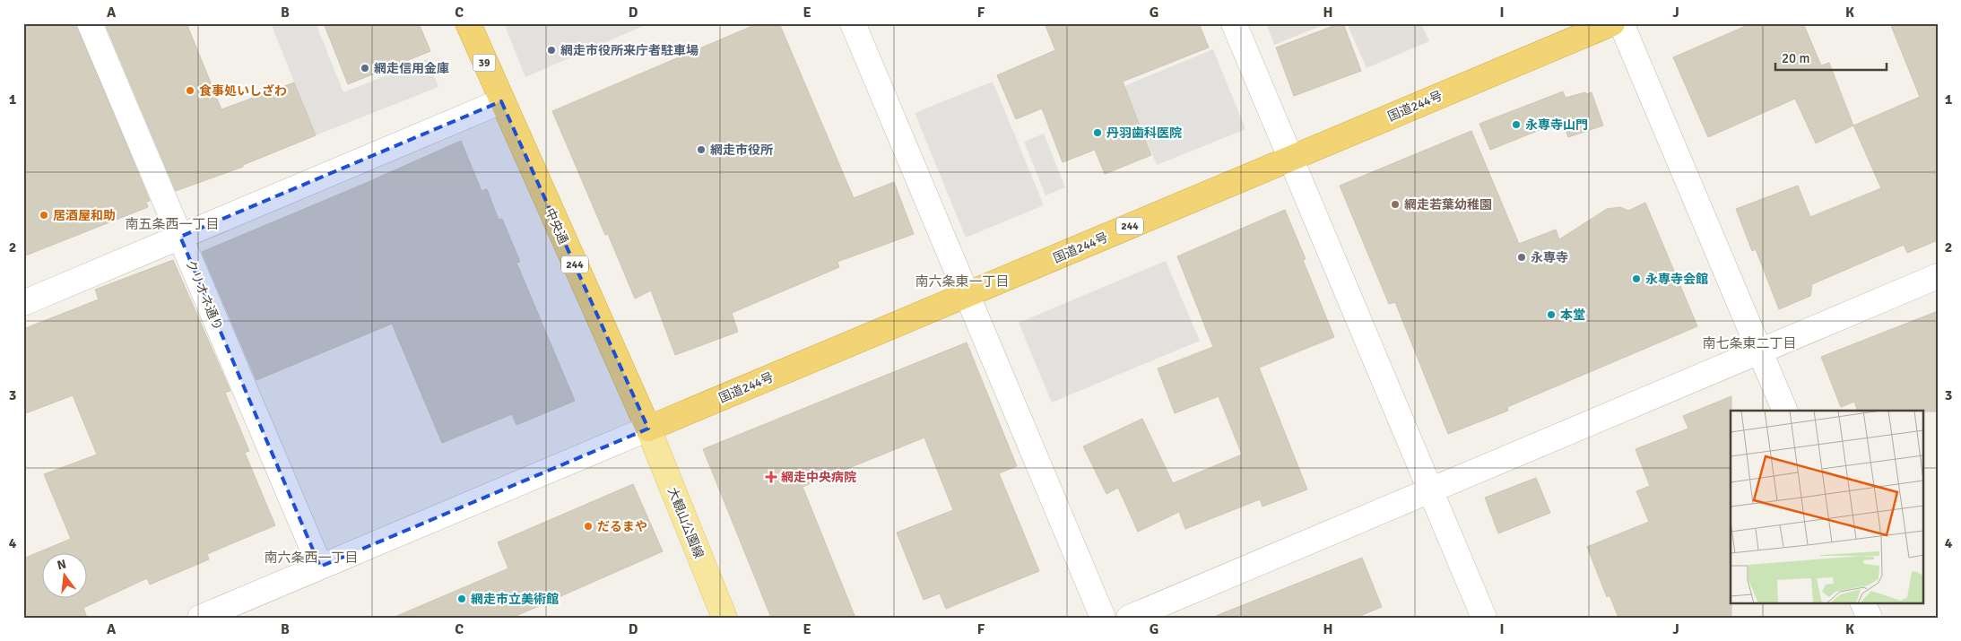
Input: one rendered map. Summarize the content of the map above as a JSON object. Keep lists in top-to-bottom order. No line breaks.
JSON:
{"streets":{"highway":["39","国道244号","中央通","244"],"main road":["大観山公園線"],"street":["クリオネ通り"]},"crossings":[["国道244号","中央通"],["国道244号","大観山公園線"],["中央通","大観山公園線"]],"districts":["南五条西一丁目","南六条東一丁目","南七条東二丁目","南六条西一丁目"],"places":{"other":["網走市役所来庁者駐車場","網走信用金庫","食事処いしざわ","永専寺山門","丹羽歯科医院","網走市役所","網走若葉幼稚園","居酒屋和助","永専寺","永専寺会館","本堂","だるまや","網走市立美術館"],"health":["網走中央病院"]},"scale_bar":"20 m","north":"top","grid":{"columns":["A","B","C","D","E","F","G","H","I","J","K"],"rows":["1","2","3","4"]}}
